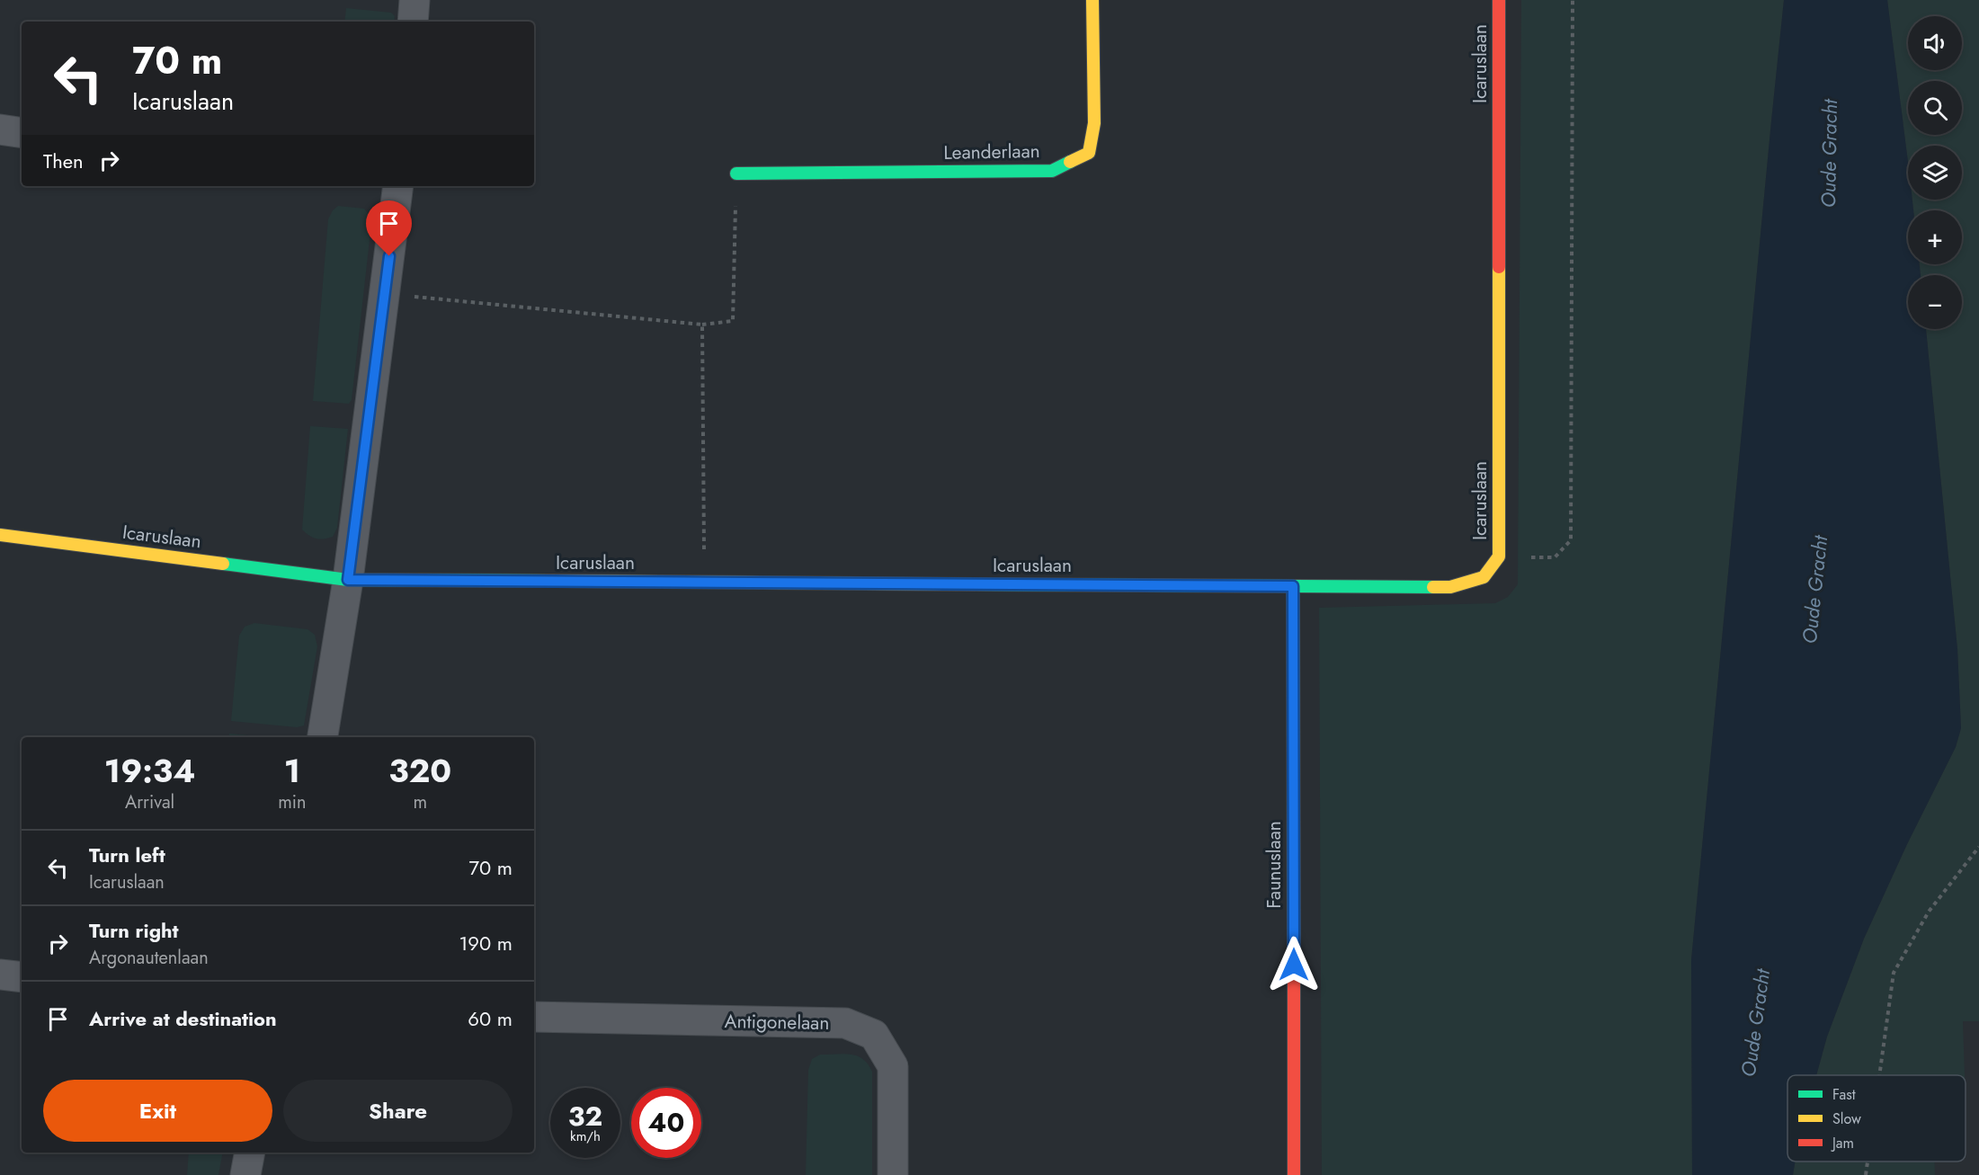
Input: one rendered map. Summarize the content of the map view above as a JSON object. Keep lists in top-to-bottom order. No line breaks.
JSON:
{"streets":{"street":["Icaruslaan","Leanderlaan","Faunuslaan","Antigonelaan"]},"crossings":[["Icaruslaan","Faunuslaan"]],"water":["Oude Gracht"],"legend":["Fast","Slow","Jam"],"page":{"map_buttons":["+","−"],"turn":["70 m","Icaruslaan"],"then":"Then","eta":["19:34","Arrival","1","min","320","m"],"list":[{"name":"Turn left","note":"Icaruslaan","value":"70 m"},{"name":"Turn right","note":"Argonautenlaan","value":"190 m"},{"name":"Arrive at destination","value":"60 m"}],"buttons":["Exit","Share"],"speed":"32 km/h","limit":"40"}}
